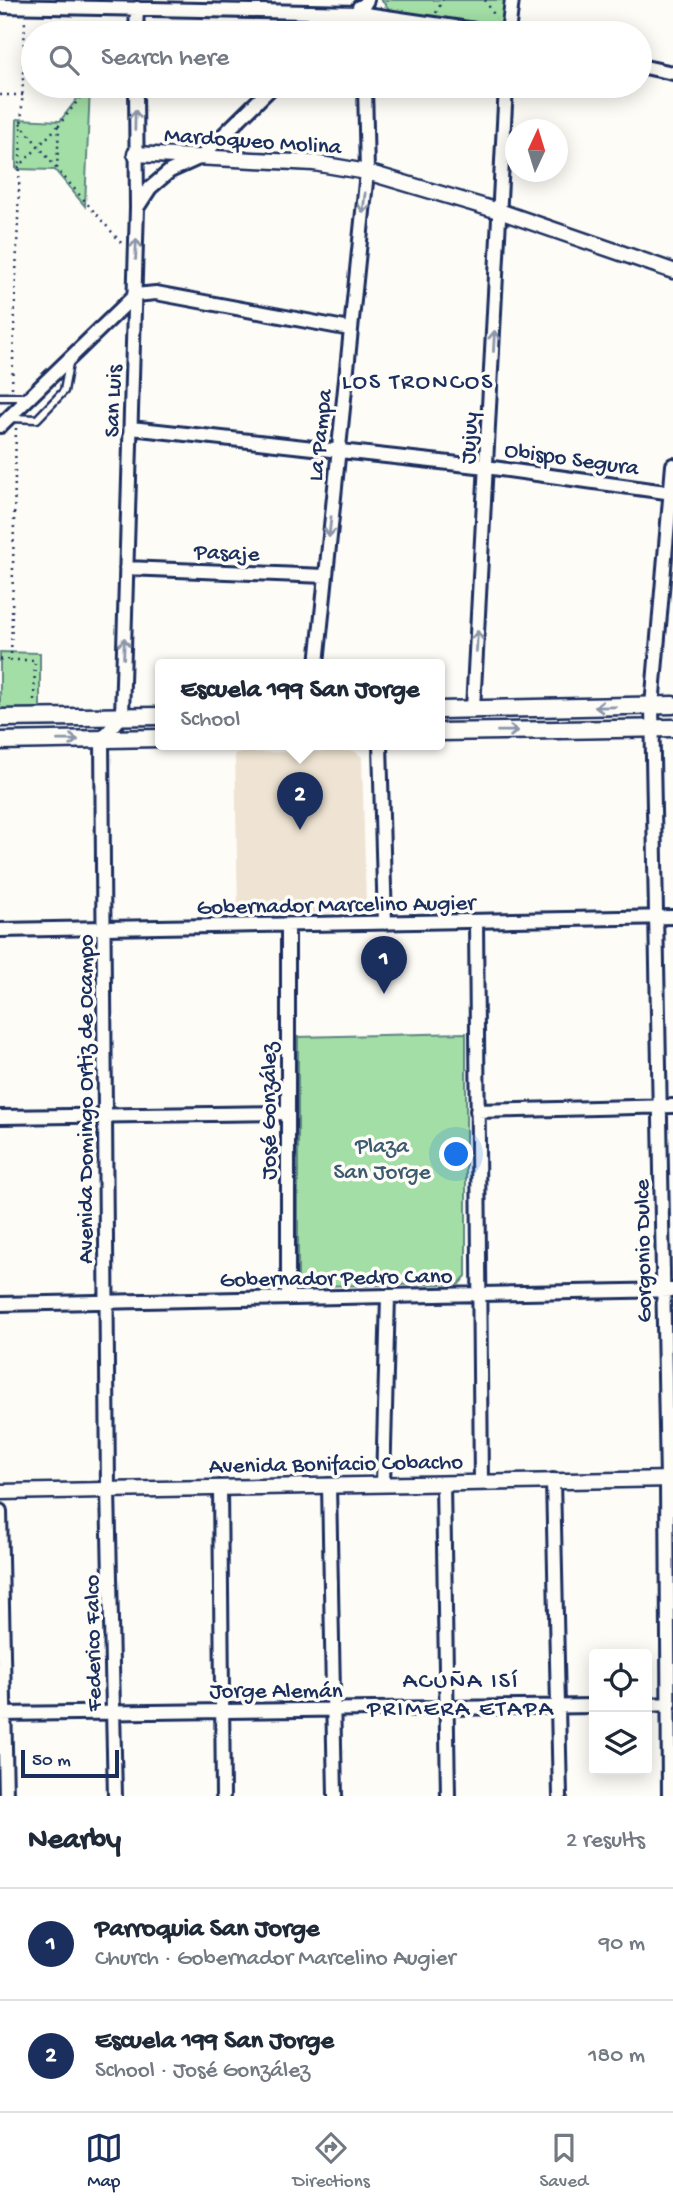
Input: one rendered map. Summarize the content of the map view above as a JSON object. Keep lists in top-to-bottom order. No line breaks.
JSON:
{"streets":{"street":["Mardoqueo Molina","San Luis","La Pampa","Jujuy","Obispo Segura","Pasaje","Gobernador Marcelino Augier","Avenida Domingo Ortiz de Ocampo","José González","Gorgonio Dulce","Gobernador Pedro Cano","Avenida Bonifacio Cobacho","Federico Falco","Jorge Alemán"]},"crossings":[["Mardoqueo Molina","San Luis"],["Mardoqueo Molina","La Pampa"],["Mardoqueo Molina","Jujuy"],["San Luis","Obispo Segura"],["San Luis","Pasaje"],["La Pampa","Obispo Segura"],["La Pampa","Pasaje"],["Jujuy","Obispo Segura"],["Obispo Segura","Gorgonio Dulce"],["Gobernador Marcelino Augier","Avenida Domingo Ortiz de Ocampo"],["Gobernador Marcelino Augier","José González"],["Gobernador Marcelino Augier","Gorgonio Dulce"],["Avenida Domingo Ortiz de Ocampo","Gobernador Pedro Cano"],["Avenida Domingo Ortiz de Ocampo","Avenida Bonifacio Cobacho"],["Avenida Domingo Ortiz de Ocampo","Federico Falco"],["José González","Gobernador Pedro Cano"],["Gorgonio Dulce","Gobernador Pedro Cano"],["Gorgonio Dulce","Avenida Bonifacio Cobacho"],["Avenida Bonifacio Cobacho","Federico Falco"],["Federico Falco","Jorge Alemán"]],"one_way":["San Luis","La Pampa","Jujuy"],"districts":["LOS TRONCOS","ACUÑA ISÍ PRIMERA ETAPA"],"parks":["Plaza San Jorge"],"scale_bar":"50 m","north":"top","page":{"search":"Search here","popup":["Escuela 199 San Jorge","School"],"pins":["2","1"],"scale":"50 m","heading":["Nearby","2 results"],"list":[{"mark":"1","name":"Parroquia San Jorge","note":"Church · Gobernador Marcelino Augier","value":"90 m"},{"mark":"2","name":"Escuela 199 San Jorge","note":"School · José González","value":"180 m"}],"nav":["Map","Directions","Saved"]}}
